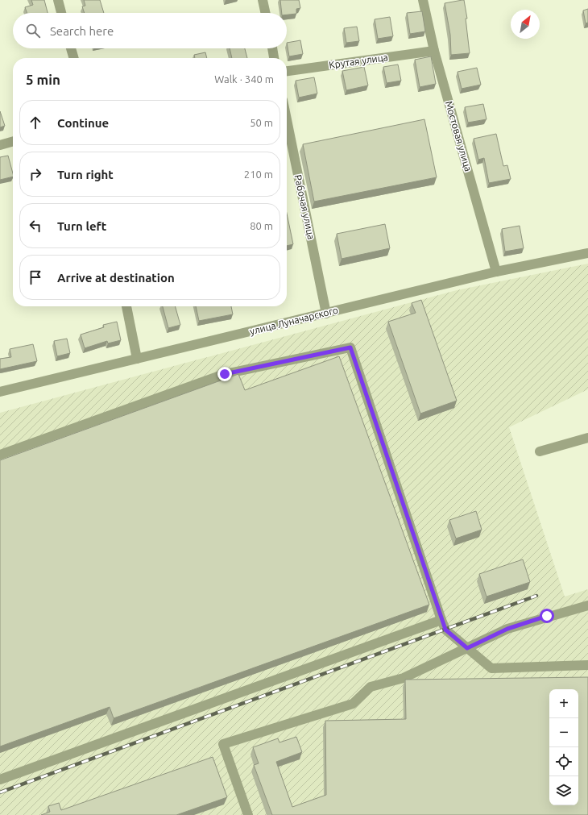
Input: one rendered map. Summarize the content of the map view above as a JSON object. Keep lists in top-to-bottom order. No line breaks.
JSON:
{"streets":{"street":["Крутая улица","Мостовая улица","Рабочая улица","улица Луначарского"]},"crossings":[["Крутая улица","Мостовая улица"],["Мостовая улица","улица Луначарского"],["Рабочая улица","улица Луначарского"]],"north":"top right","page":{"search":"Search here","heading":["5 min","Walk · 340 m"],"list":[["Continue","50 m"],["Turn right","210 m"],["Turn left","80 m"],"Arrive at destination"],"map_buttons":["+","−"]}}
